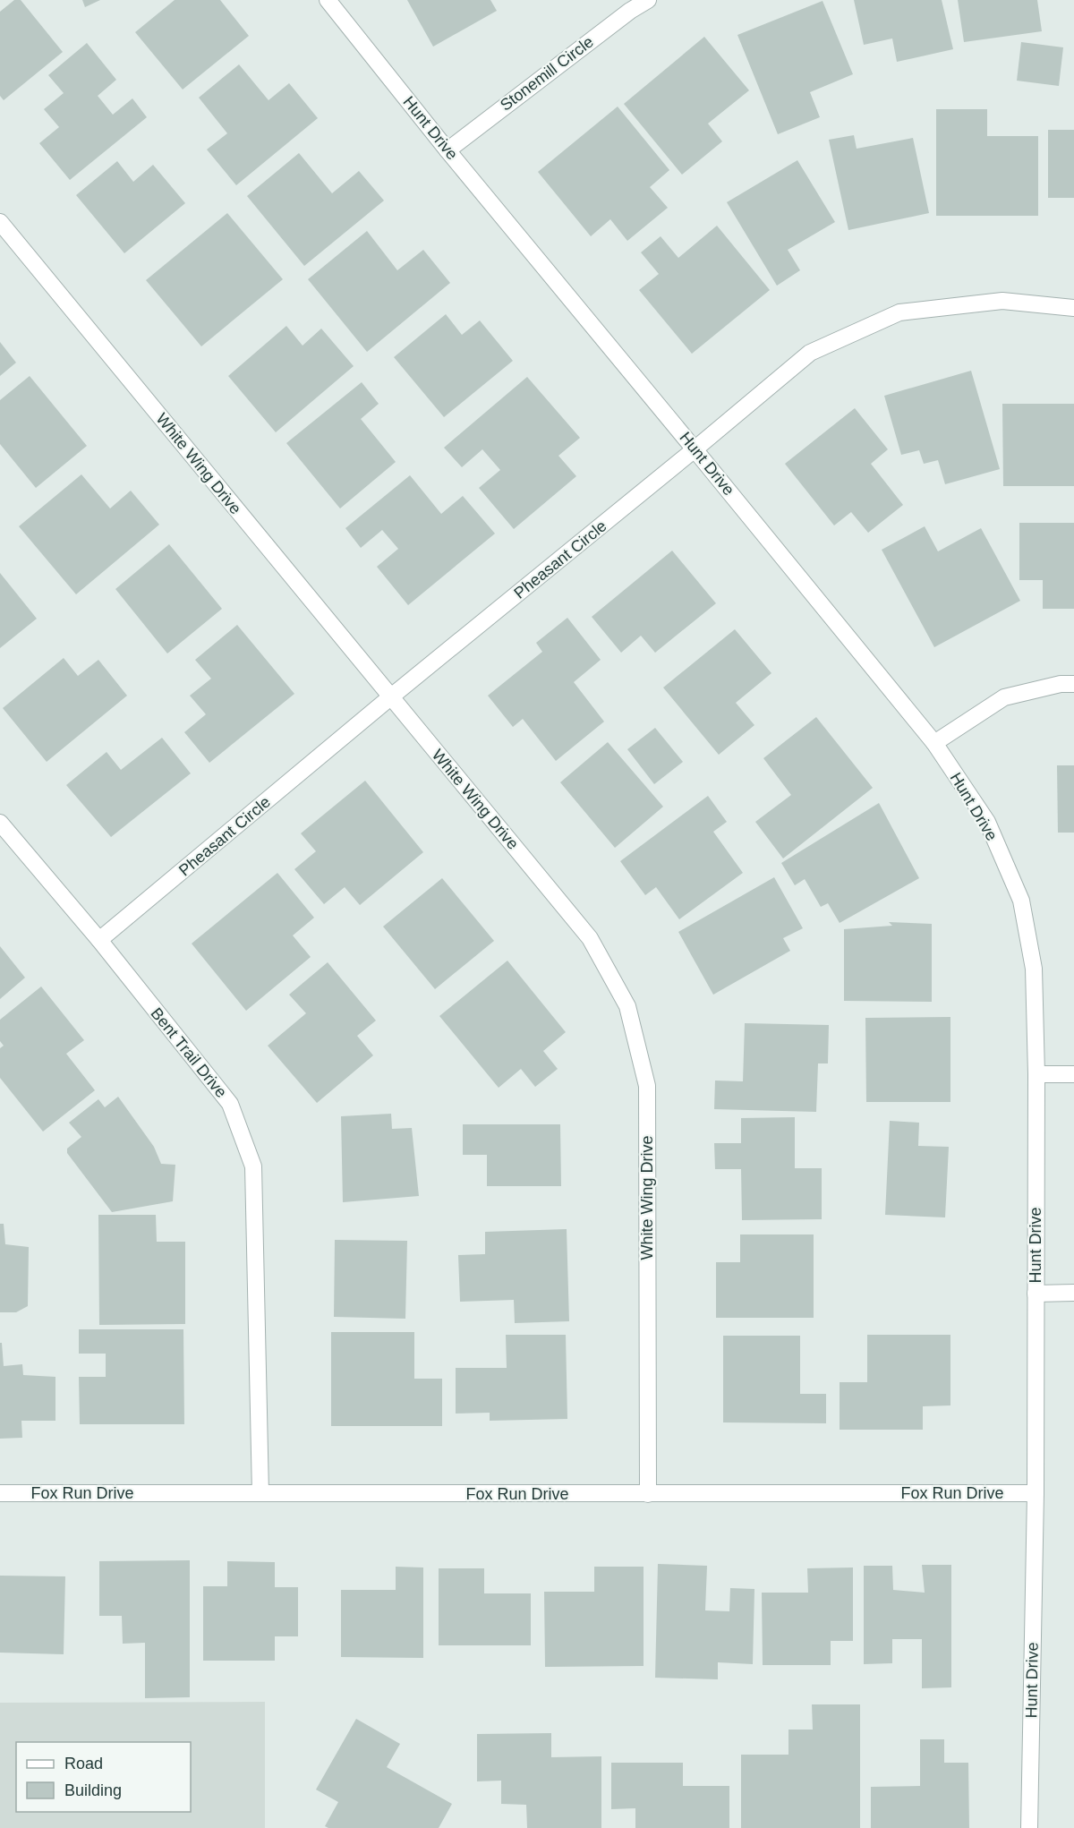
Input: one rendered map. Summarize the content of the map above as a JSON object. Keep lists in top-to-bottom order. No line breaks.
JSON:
{"streets":{"street":["Stonemill Circle","Hunt Drive","White Wing Drive","Pheasant Circle","Bent Trail Drive","Fox Run Drive"]},"crossings":[["Stonemill Circle","Hunt Drive"],["Hunt Drive","Pheasant Circle"],["Hunt Drive","Fox Run Drive"],["White Wing Drive","Pheasant Circle"],["White Wing Drive","Fox Run Drive"],["Pheasant Circle","Bent Trail Drive"],["Bent Trail Drive","Fox Run Drive"]],"legend":["Road","Building"]}
